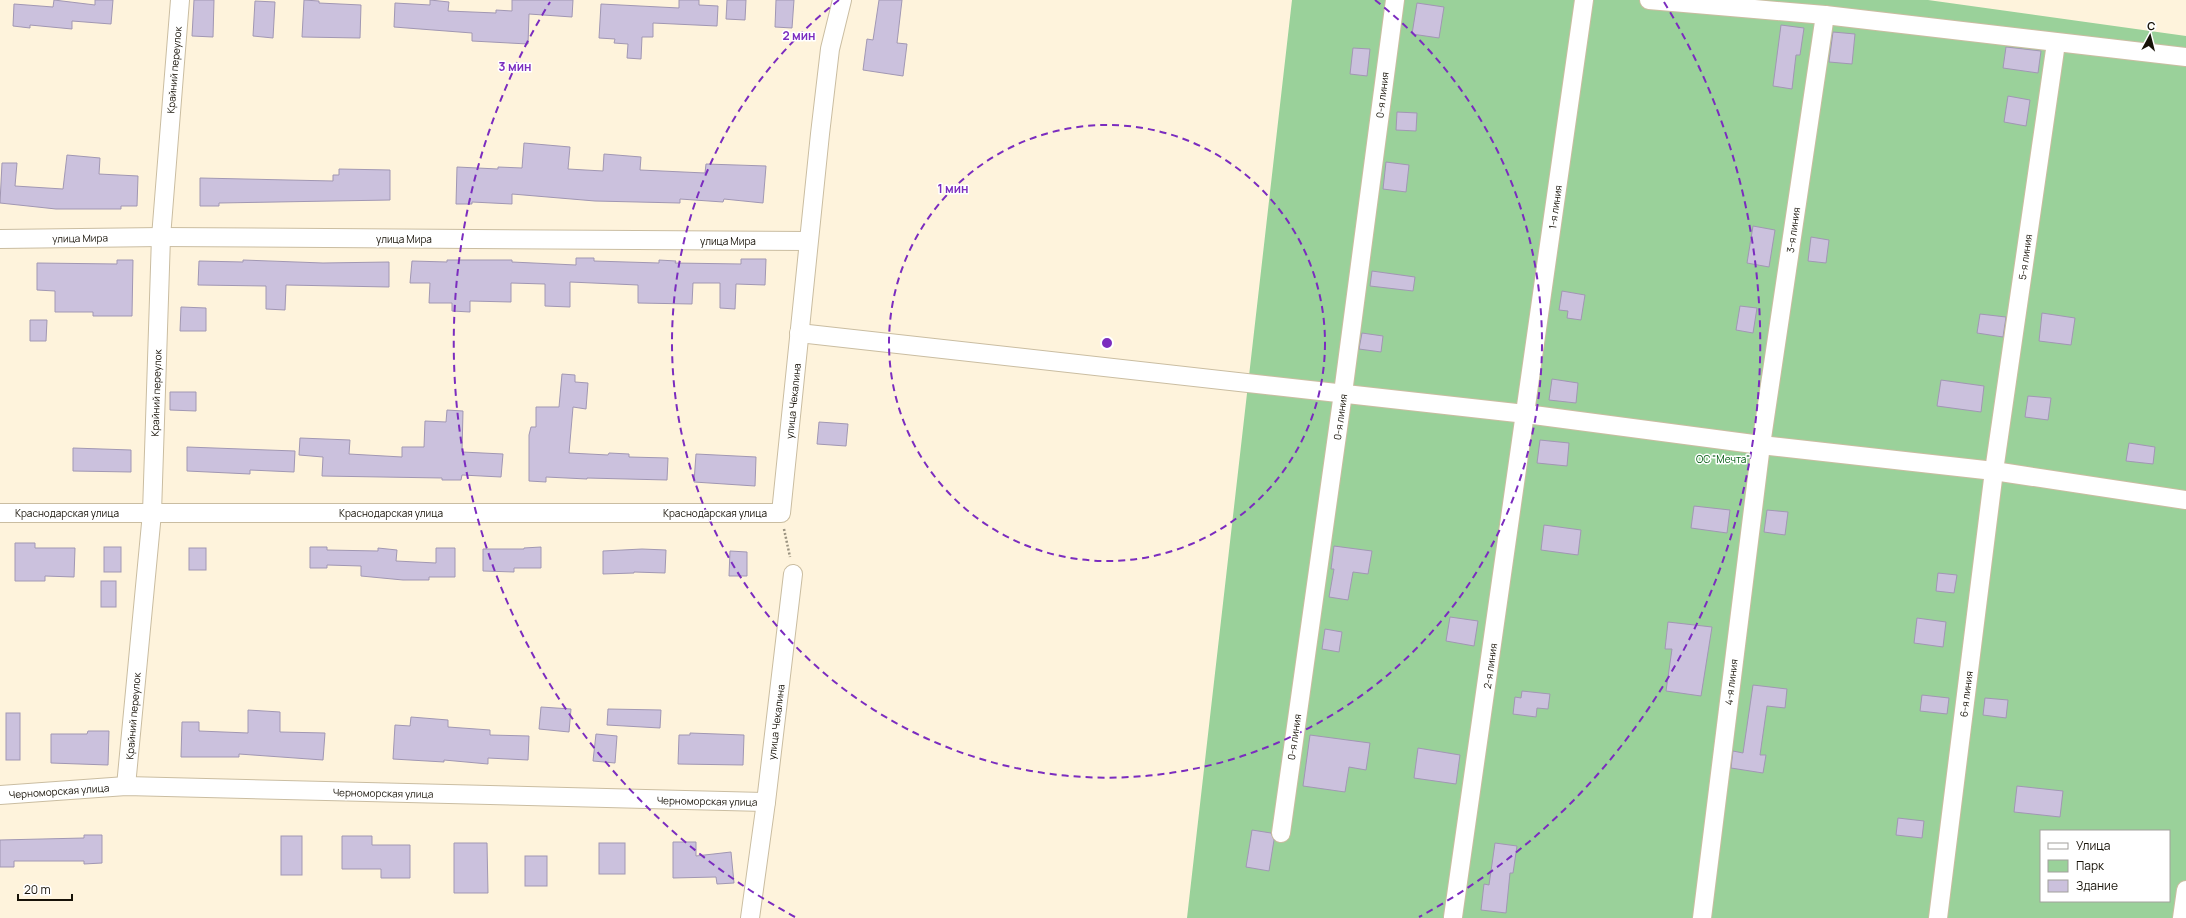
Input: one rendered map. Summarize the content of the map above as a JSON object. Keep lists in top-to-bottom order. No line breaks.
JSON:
{"streets":{"street":["Крайний переулок","0-я линия","1-я линия","3-я линия","улица Мира","5-я линия","улица Чекалина","Краснодарская улица","2-я линия","4-я линия","6-я линия","Черноморская улица"]},"crossings":[["Крайний переулок","улица Мира"],["Крайний переулок","Краснодарская улица"],["Крайний переулок","Черноморская улица"],["1-я линия","2-я линия"],["3-я линия","4-я линия"],["улица Мира","улица Чекалина"],["5-я линия","6-я линия"],["улица Чекалина","Краснодарская улица"],["улица Чекалина","Черноморская улица"]],"parks":["ОС \"Мечта\""],"legend":["Улица","Парк","Здание"],"scale_bar":"20 m","north":"top","rings":["2 мин","3 мин","1 мин"]}
